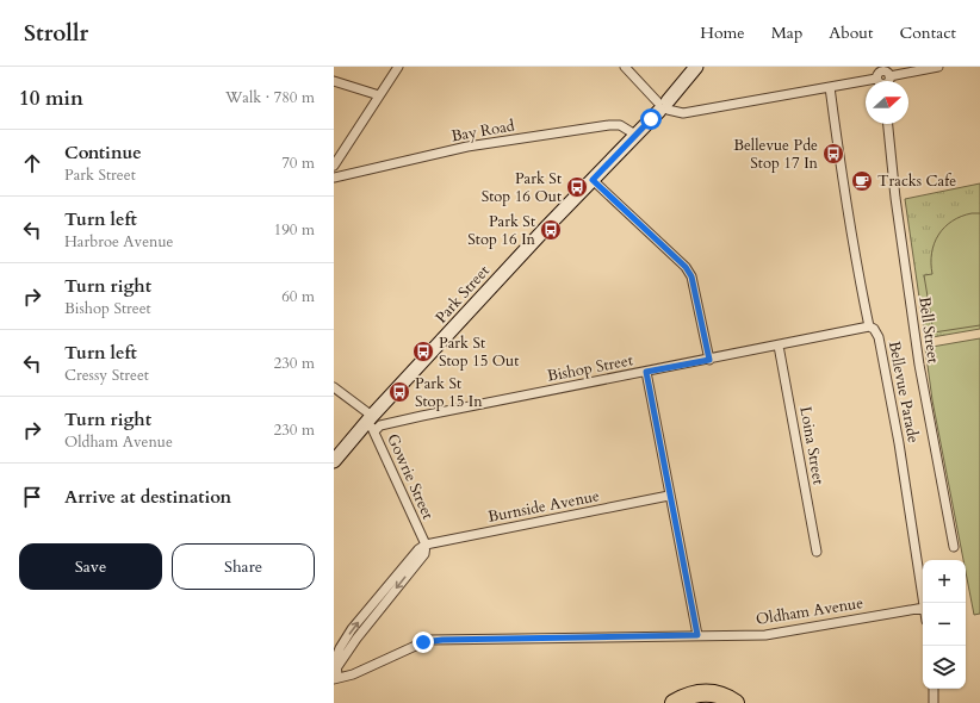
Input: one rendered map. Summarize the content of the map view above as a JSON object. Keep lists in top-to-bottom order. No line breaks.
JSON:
{"streets":{"street":["Bay Road","Park Street","Bell Street","Bishop Street","Bellevue Parade","Loina Street","Gowrie Street","Burnside Avenue","Oldham Avenue"]},"crossings":[["Bay Road","Park Street"],["Park Street","Bishop Street"],["Park Street","Gowrie Street"],["Bishop Street","Bellevue Parade"],["Bishop Street","Loina Street"],["Bishop Street","Gowrie Street"],["Gowrie Street","Burnside Avenue"]],"places":{"bus stop":["Bellevue Pde Stop 17 In","Park St Stop 16 Out","Park St Stop 16 In","Park St Stop 15 Out","Park St Stop 15 In"],"cafe":["Tracks Cafe"]},"north":"right","page":{"header":"Strollr","nav":["Home","Map","About","Contact"],"heading":["10 min","Walk · 780 m"],"list":[["Continue","Park Street","70 m"],["Turn left","Harbroe Avenue","190 m"],["Turn right","Bishop Street","60 m"],["Turn left","Cressy Street","230 m"],["Turn right","Oldham Avenue","230 m"],"Arrive at destination"],"buttons":["Save","Share"],"map_buttons":["+","−"]}}
